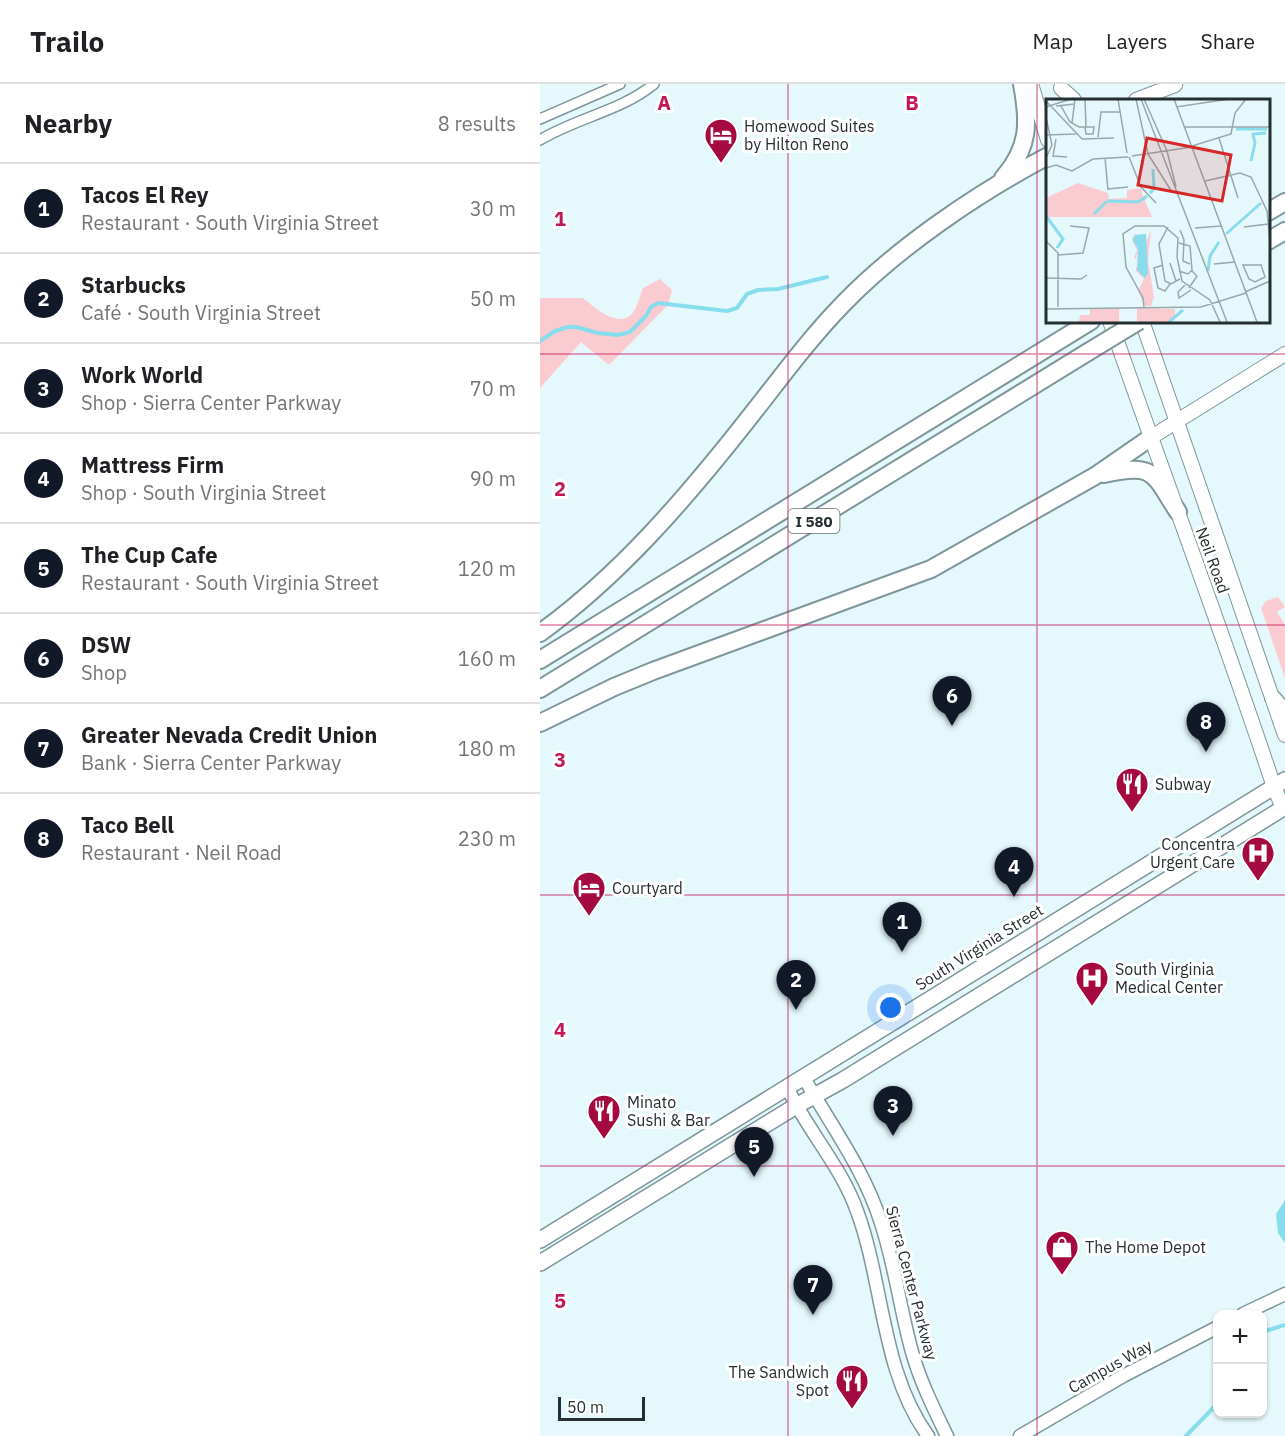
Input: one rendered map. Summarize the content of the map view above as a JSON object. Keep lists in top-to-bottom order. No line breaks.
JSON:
{"streets":{"highway":["I 580"],"main road":["Neil Road","South Virginia Street"],"street":["Sierra Center Parkway","Campus Way"]},"crossings":[["Neil Road","South Virginia Street"],["South Virginia Street","Sierra Center Parkway"]],"places":{"hotel":["Homewood Suites by Hilton Reno","Courtyard"],"restaurant":["Subway","Minato Sushi & Bar","The Sandwich Spot"],"hospital":["Concentra Urgent Care","South Virginia Medical Center"],"shop":["The Home Depot"]},"scale_bar":"50 m","page":{"header":"Trailo","nav":["Map","Layers","Share"],"heading":["Nearby","8 results"],"list":[{"mark":"1","name":"Tacos El Rey","note":"Restaurant · South Virginia Street","value":"30 m"},{"mark":"2","name":"Starbucks","note":"Café · South Virginia Street","value":"50 m"},{"mark":"3","name":"Work World","note":"Shop · Sierra Center Parkway","value":"70 m"},{"mark":"4","name":"Mattress Firm","note":"Shop · South Virginia Street","value":"90 m"},{"mark":"5","name":"The Cup Cafe","note":"Restaurant · South Virginia Street","value":"120 m"},{"mark":"6","name":"DSW","note":"Shop","value":"160 m"},{"mark":"7","name":"Greater Nevada Credit Union","note":"Bank · Sierra Center Parkway","value":"180 m"},{"mark":"8","name":"Taco Bell","note":"Restaurant · Neil Road","value":"230 m"}],"pins":["6","8","4","1","2","3","5","7"],"map_buttons":["+","−"],"scale":"50 m"},"grid":{"columns":["A","B"],"rows":["1","2","3","4","5"]}}
